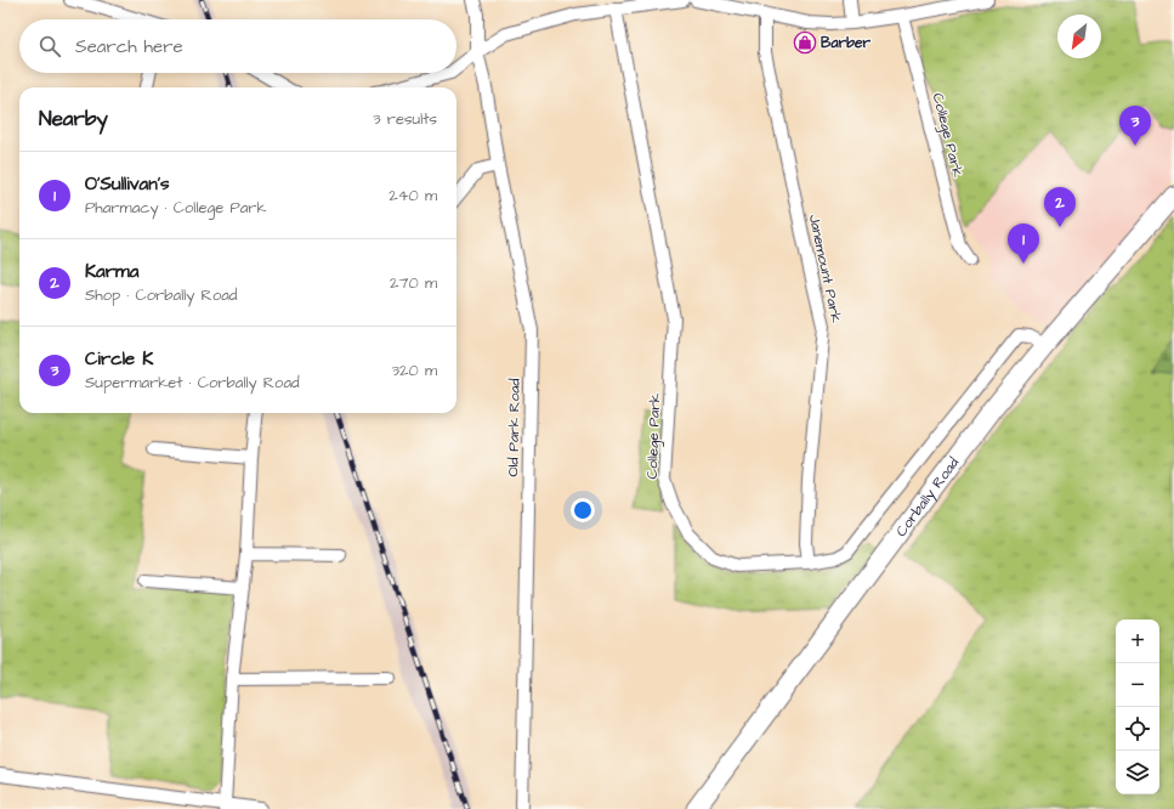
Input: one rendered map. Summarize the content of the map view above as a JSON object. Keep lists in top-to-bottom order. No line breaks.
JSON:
{"streets":{"main road":["Corbally Road"],"street":["College Park","Janemount Park","Old Park Road"]},"crossings":[["College Park","Janemount Park"],["College Park","Corbally Road"]],"places":{"shop":["Barber"]},"north":"bottom left","page":{"search":"Search here","heading":["Nearby","3 results"],"pins":["3","2","1"],"list":[{"mark":"1","name":"O'Sullivan's","note":"Pharmacy · College Park","value":"240 m"},{"mark":"2","name":"Karma","note":"Shop · Corbally Road","value":"270 m"},{"mark":"3","name":"Circle K","note":"Supermarket · Corbally Road","value":"320 m"}],"map_buttons":["+","−"]}}
